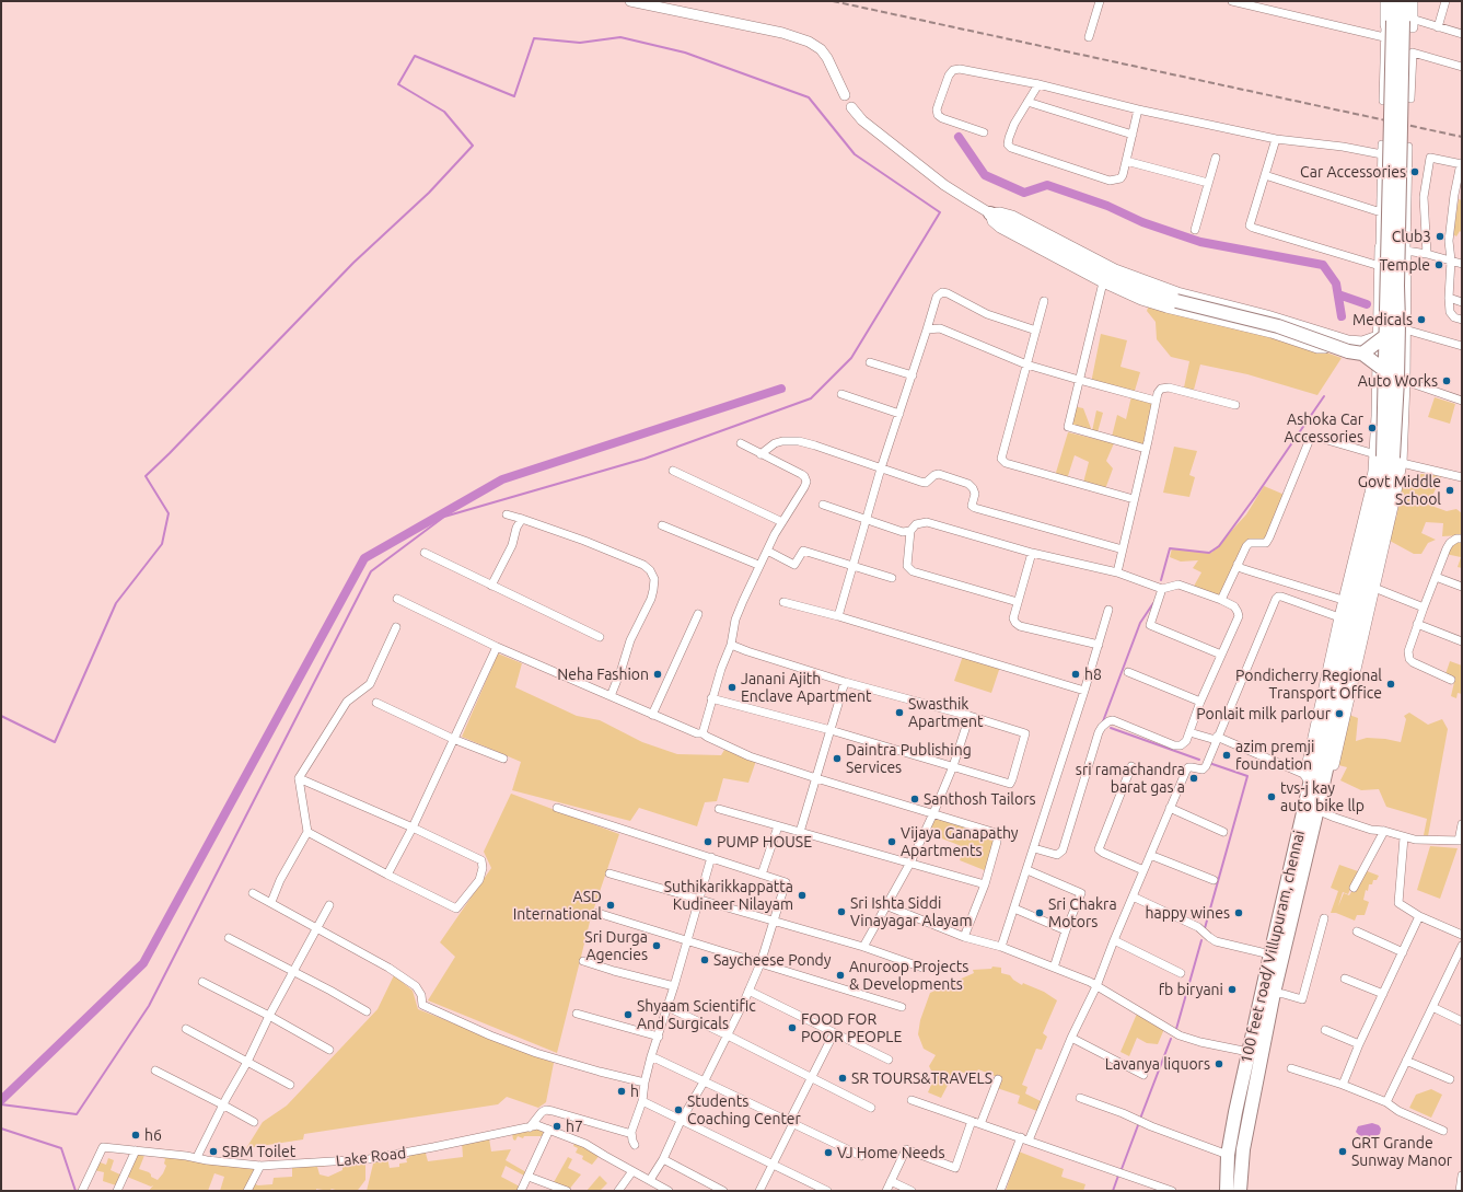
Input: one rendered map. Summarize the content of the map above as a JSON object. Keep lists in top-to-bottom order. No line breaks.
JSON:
{"streets":{"highway":["100 feet road/ Villupuram, chennai"],"street":["Lake Road"]},"places":["Car Accessories","Club3","Temple","Medicals","Auto Works","Ashoka Car Accessories","Govt Middle School","Neha Fashion","h8","Pondicherry Regional Transport Office","Janani Ajith Enclave Apartment","Swasthik Apartment","Ponlait milk parlour","azim premji foundation","Daintra Publishing Services","sri ramachandra barat gas a","tvs-j kay auto bike llp","Santhosh Tailors","PUMP HOUSE","Vijaya Ganapathy Apartments","Suthikarikkappatta Kudineer Nilayam","ASD International","Sri Ishta Siddi Vinayagar Alayam","Sri Chakra Motors","happy wines","Sri Durga Agencies","Saycheese Pondy","Anuroop Projects & Developments","fb biryani","Shyaam Scientific And Surgicals","FOOD FOR POOR PEOPLE","Lavanya liquors","SR TOURS&TRAVELS","h","Students Coaching Center","h7","h6","SBM Toilet","GRT Grande Sunway Manor","VJ Home Needs"]}
